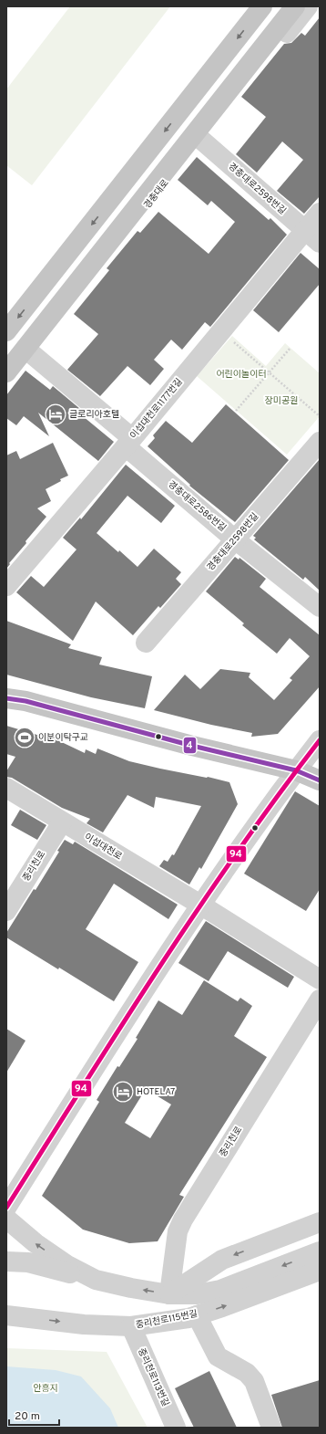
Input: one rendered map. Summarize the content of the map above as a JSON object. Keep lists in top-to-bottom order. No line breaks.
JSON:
{"streets":{"main road":["경충대로"],"street":["경충대로2598번길","이섭대천로1177번길","경충대로2586번길","이섭대천로","중리천로","중리천로115번길","중리천로113번길"]},"crossings":[["경충대로2598번길","경충대로"],["경충대로2598번길","이섭대천로1177번길"],["경충대로2598번길","경충대로2586번길"],["경충대로","경충대로2586번길"],["이섭대천로1177번길","경충대로2586번길"],["이섭대천로","중리천로"],["중리천로115번길","중리천로113번길"]],"parks":["어린이놀이터","장미공원","안흥지"],"places":{"hotel":["글로리아호텔","HOTELA7"],"sports":["이분이탁구교"]},"lines":["transit line 4","transit line 94"],"scale_bar":"20 m"}
